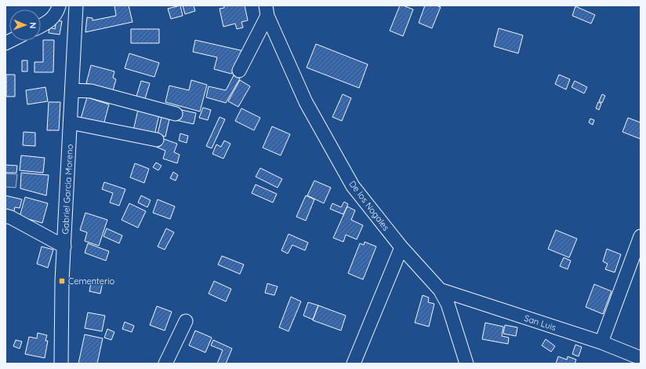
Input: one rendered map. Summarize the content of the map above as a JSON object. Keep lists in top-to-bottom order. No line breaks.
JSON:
{"streets":{"street":["Gabriel Garcia Moreno","De los Nogales","San Luis"]},"crossings":[["De los Nogales","San Luis"]],"places":{"transit":["Cementerio"]},"north":"right"}
